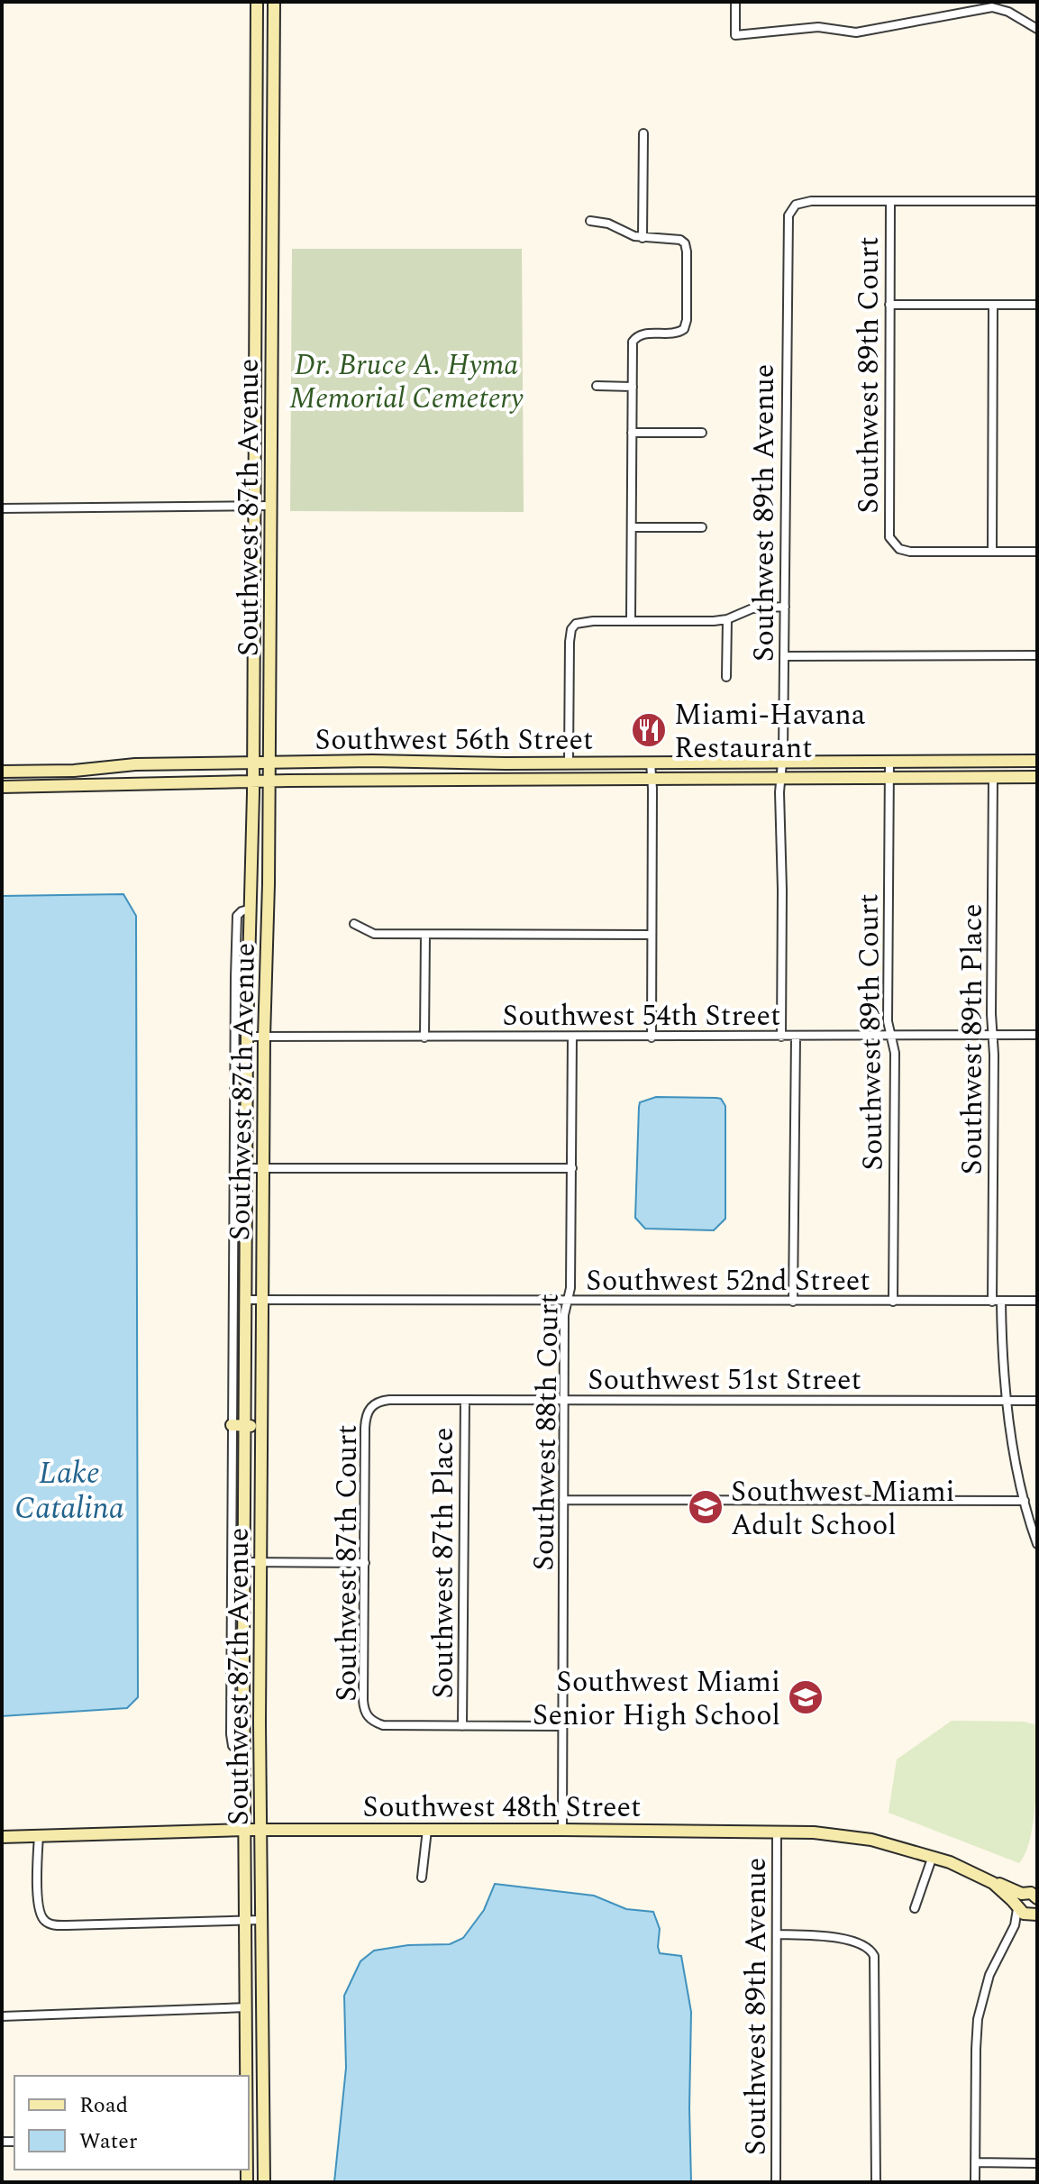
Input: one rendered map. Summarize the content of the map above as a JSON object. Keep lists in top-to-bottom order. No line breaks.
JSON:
{"streets":{"main road":["Southwest 87th Avenue","Southwest 56th Street","Southwest 48th Street"],"street":["Southwest 89th Court","Southwest 89th Avenue","Southwest 54th Street","Southwest 89th Place","Southwest 52nd Street","Southwest 51st Street","Southwest 88th Court","Southwest 87th Court","Southwest 87th Place"]},"crossings":[["Southwest 89th Court","Southwest 89th Avenue"],["Southwest 89th Court","Southwest 56th Street"],["Southwest 89th Court","Southwest 54th Street"],["Southwest 89th Court","Southwest 52nd Street"],["Southwest 87th Avenue","Southwest 56th Street"],["Southwest 87th Avenue","Southwest 54th Street"],["Southwest 87th Avenue","Southwest 52nd Street"],["Southwest 87th Avenue","Southwest 48th Street"],["Southwest 89th Avenue","Southwest 56th Street"],["Southwest 89th Avenue","Southwest 54th Street"],["Southwest 89th Avenue","Southwest 48th Street"],["Southwest 56th Street","Southwest 89th Place"],["Southwest 54th Street","Southwest 89th Place"],["Southwest 54th Street","Southwest 88th Court"],["Southwest 89th Place","Southwest 52nd Street"],["Southwest 52nd Street","Southwest 88th Court"],["Southwest 51st Street","Southwest 88th Court"],["Southwest 51st Street","Southwest 87th Court"],["Southwest 51st Street","Southwest 87th Place"],["Southwest 88th Court","Southwest 48th Street"],["Southwest 87th Court","Southwest 87th Place"]],"water":["Lake Catalina"],"parks":["Dr. Bruce A. Hyma Memorial Cemetery"],"places":{"restaurant":["Miami-Havana Restaurant"],"school or university":["Southwest Miami Adult School","Southwest Miami Senior High School"]},"legend":["Road","Water"]}
